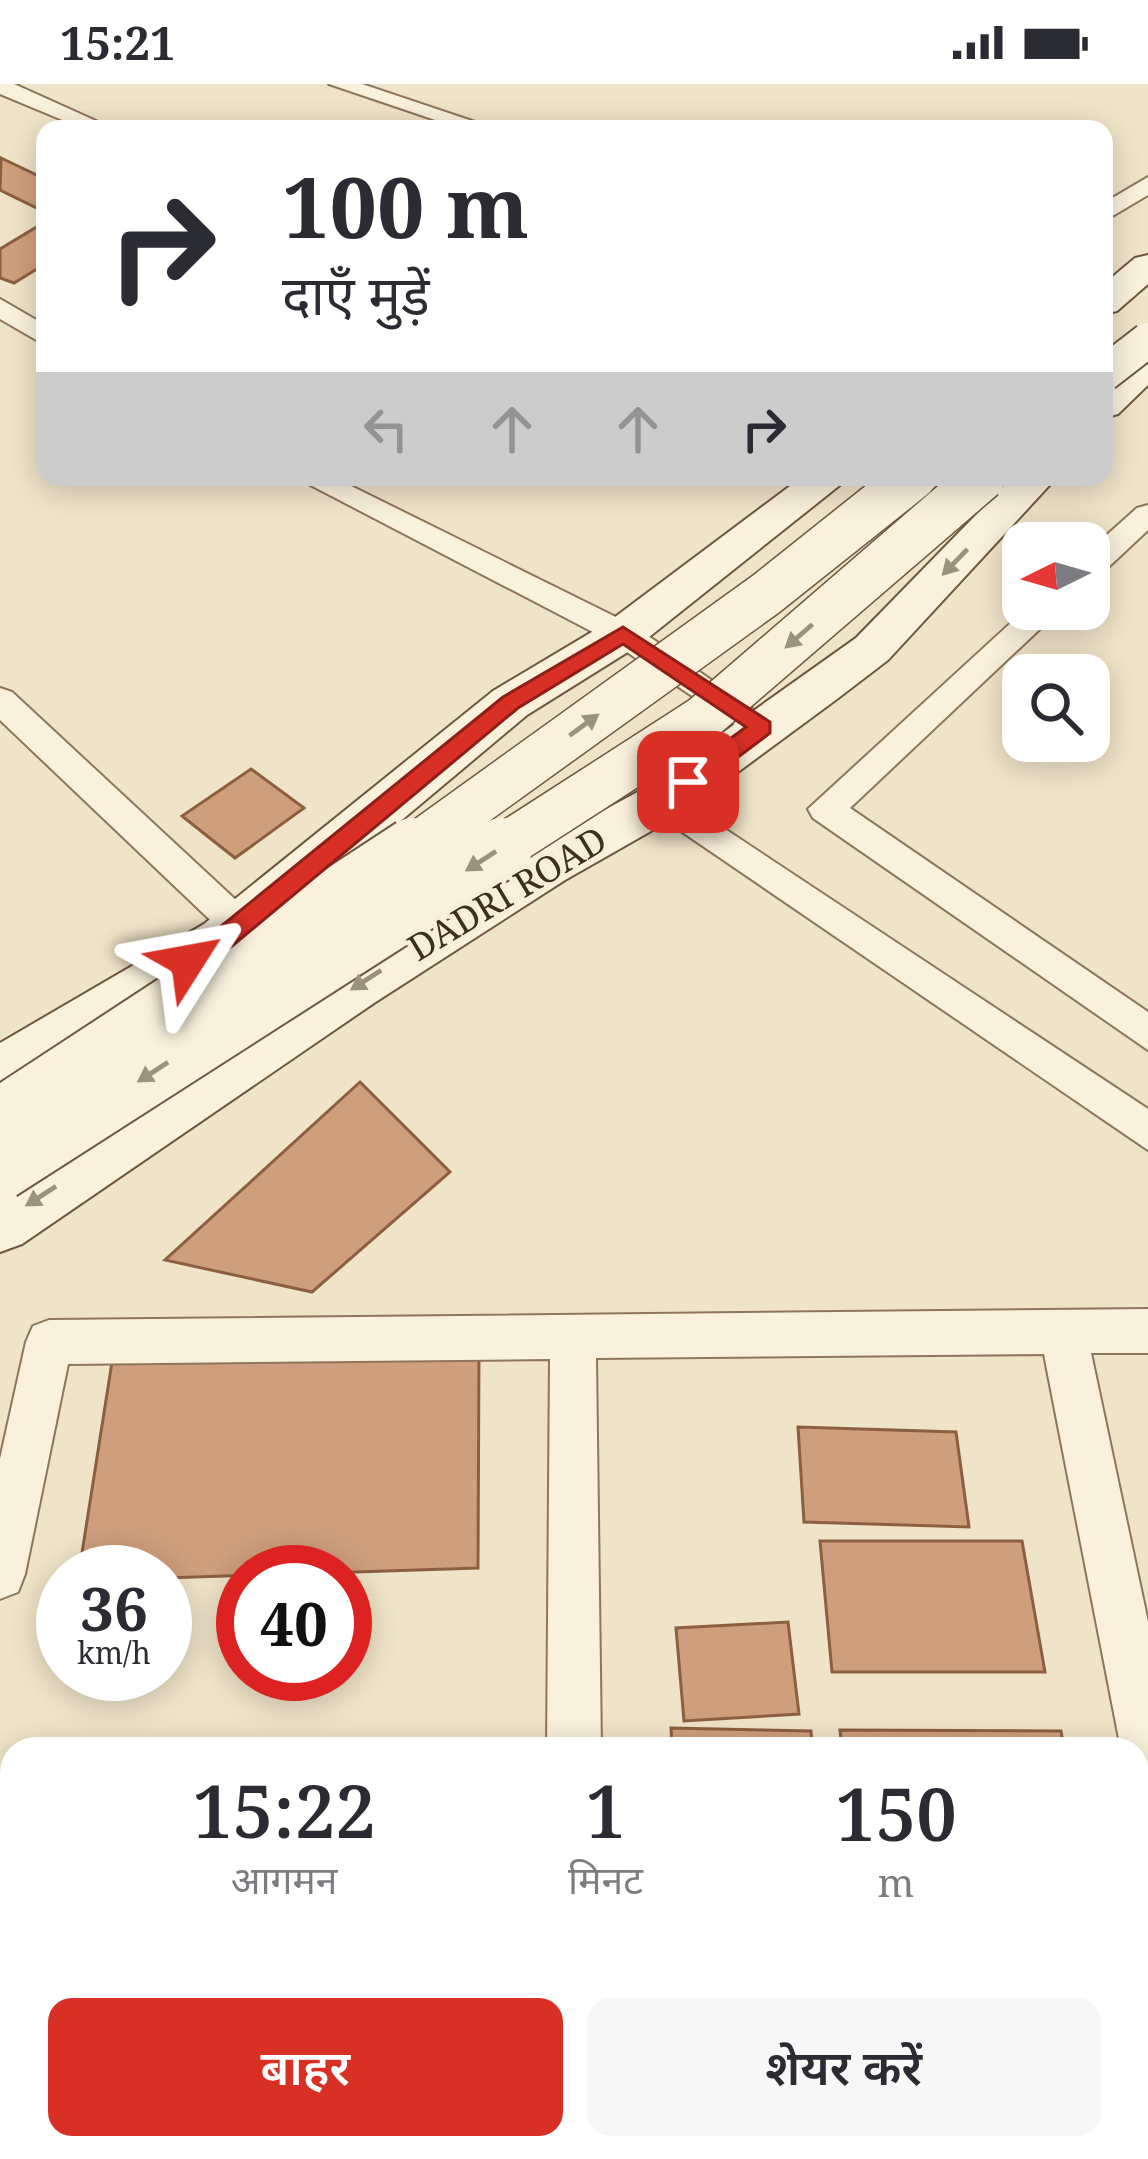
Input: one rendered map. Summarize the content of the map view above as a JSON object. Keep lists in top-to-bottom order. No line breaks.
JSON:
{"streets":{"main road":["DADRI ROAD"]},"north":"left","page":{"status":"15:21","turn":["100 m","दाएँ मुड़ें"],"speed":"36 km/h","limit":"40","eta":["15:22","आगमन","1","मिनट","150","m"],"buttons":["बाहर","शेयर करें"]}}
